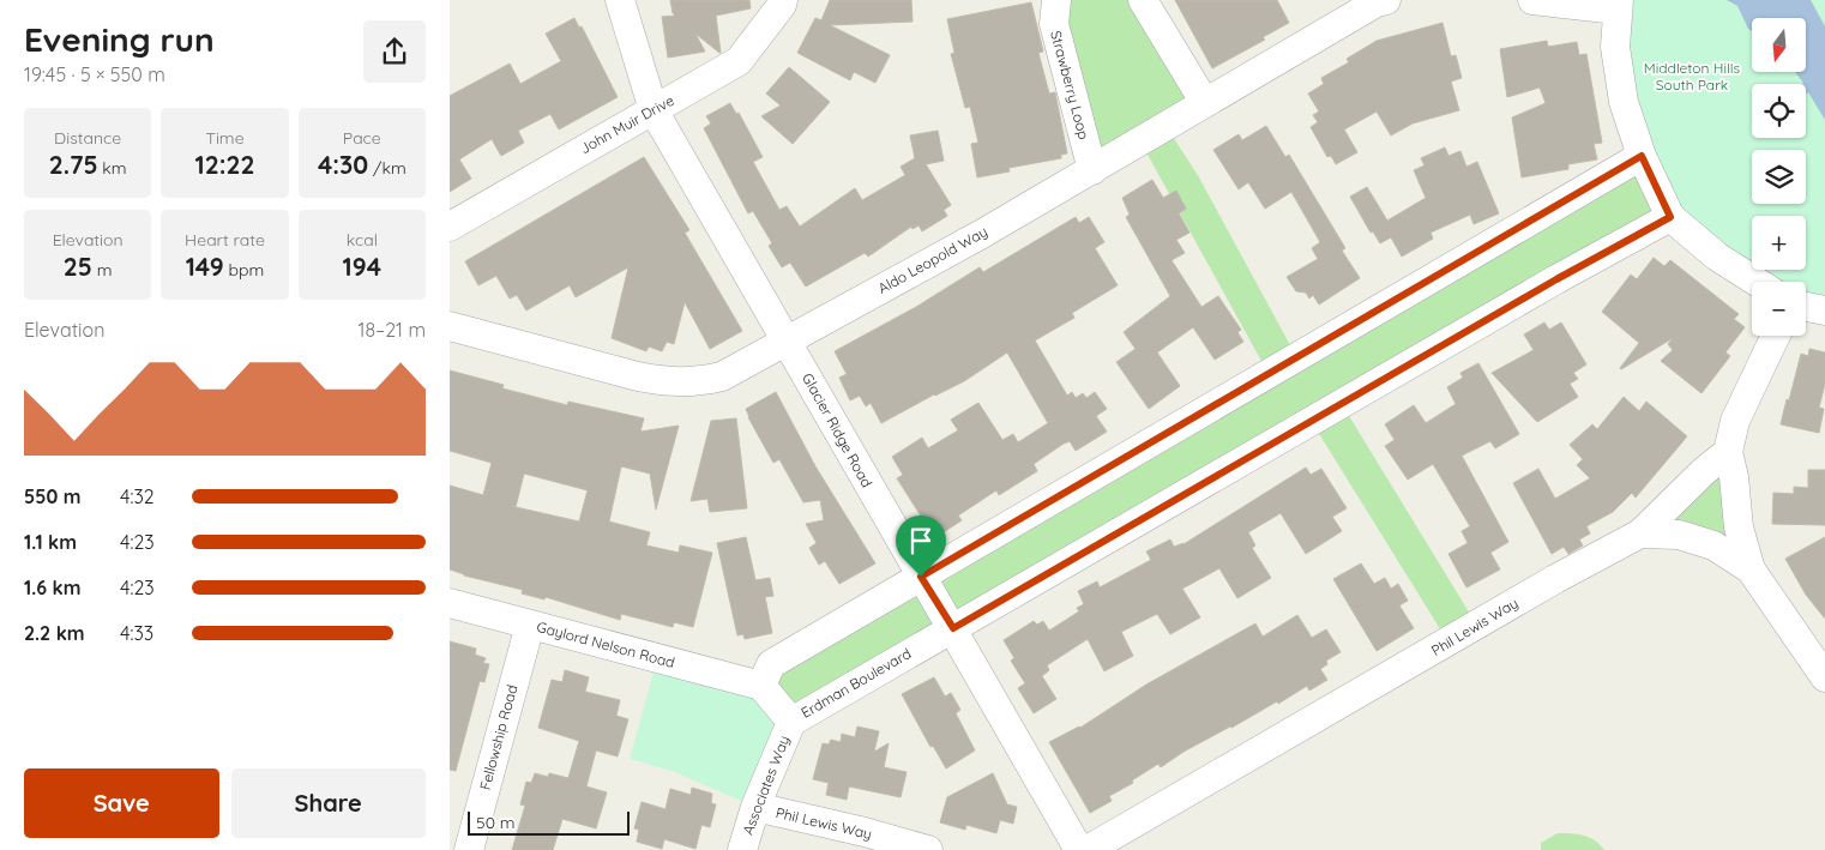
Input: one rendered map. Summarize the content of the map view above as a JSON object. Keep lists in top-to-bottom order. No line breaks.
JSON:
{"streets":{"street":["Strawberry Loop","John Muir Drive","Aldo Leopold Way","Glacier Ridge Road","Phil Lewis Way","Gaylord Nelson Road","Erdman Boulevard","Fellowship Road","Associates Way"]},"crossings":[["Strawberry Loop","Aldo Leopold Way"],["John Muir Drive","Glacier Ridge Road"],["Aldo Leopold Way","Glacier Ridge Road"],["Glacier Ridge Road","Erdman Boulevard"],["Phil Lewis Way","Associates Way"],["Gaylord Nelson Road","Erdman Boulevard"],["Gaylord Nelson Road","Fellowship Road"],["Erdman Boulevard","Associates Way"]],"parks":["Middleton Hills South Park"],"scale_bar":"50 m","north":"bottom","page":{"heading":["Evening run","19:45 · 5 × 550 m"],"map_buttons":["+","−"],"stats":[["Distance","2.75 km"],["Time","12:22"],["Pace","4:30 /km"],["Elevation","25 m"],["Heart rate","149 bpm"],["kcal","194"]],"chart":["Elevation","18–21 m"],"list":[{"name":"550 m","note":"4:32"},{"name":"1.1 km","note":"4:23"},{"name":"1.6 km","note":"4:23"},{"name":"2.2 km","note":"4:33"}],"buttons":["Save","Share"],"scale":"50 m"}}
